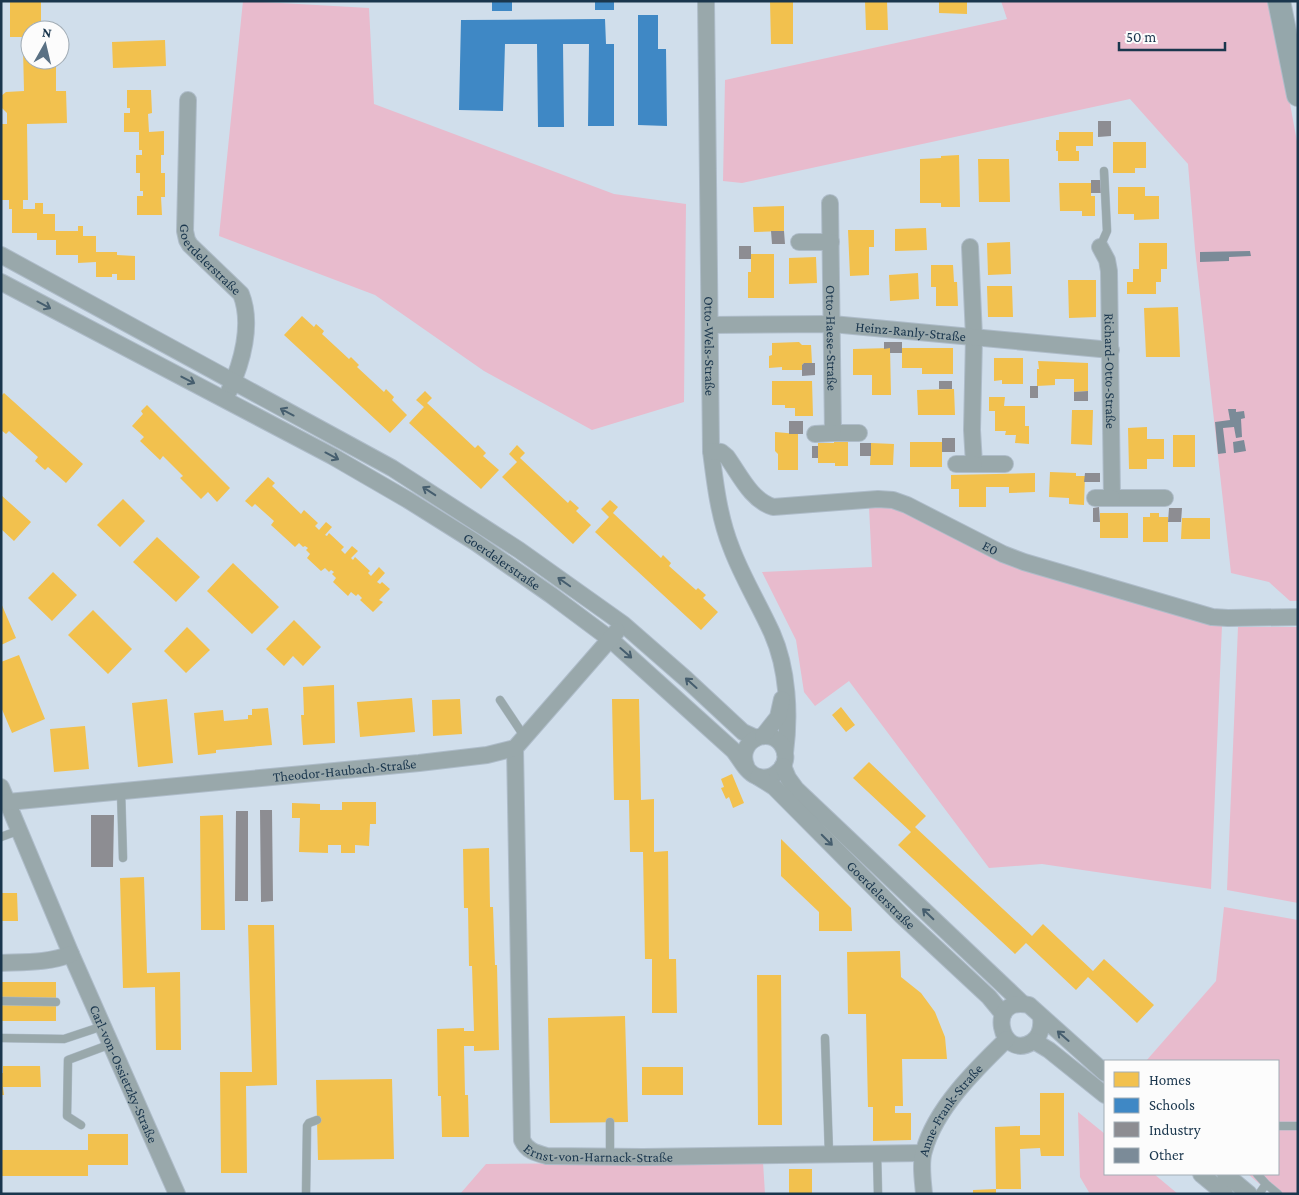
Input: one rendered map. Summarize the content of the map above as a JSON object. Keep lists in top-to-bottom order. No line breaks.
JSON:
{"streets":{"street":["Goerdelerstraße","Heinz-Ranly-Straße","Otto-Haese-Straße","Otto-Wels-Straße","Richard-Otto-Straße","E0","Theodor-Haubach-Straße","Carl-von-Ossietzky-Straße","Anne-Frank-Straße","Ernst-von-Harnack-Straße"]},"crossings":[["Goerdelerstraße","Otto-Wels-Straße"],["Goerdelerstraße","Anne-Frank-Straße"],["Heinz-Ranly-Straße","Otto-Haese-Straße"],["Heinz-Ranly-Straße","Otto-Wels-Straße"],["Heinz-Ranly-Straße","Richard-Otto-Straße"],["Otto-Wels-Straße","E0"],["Theodor-Haubach-Straße","Carl-von-Ossietzky-Straße"],["Theodor-Haubach-Straße","Ernst-von-Harnack-Straße"],["Anne-Frank-Straße","Ernst-von-Harnack-Straße"]],"legend":["Homes","Schools","Industry","Other"],"scale_bar":"50 m","north":"top"}
